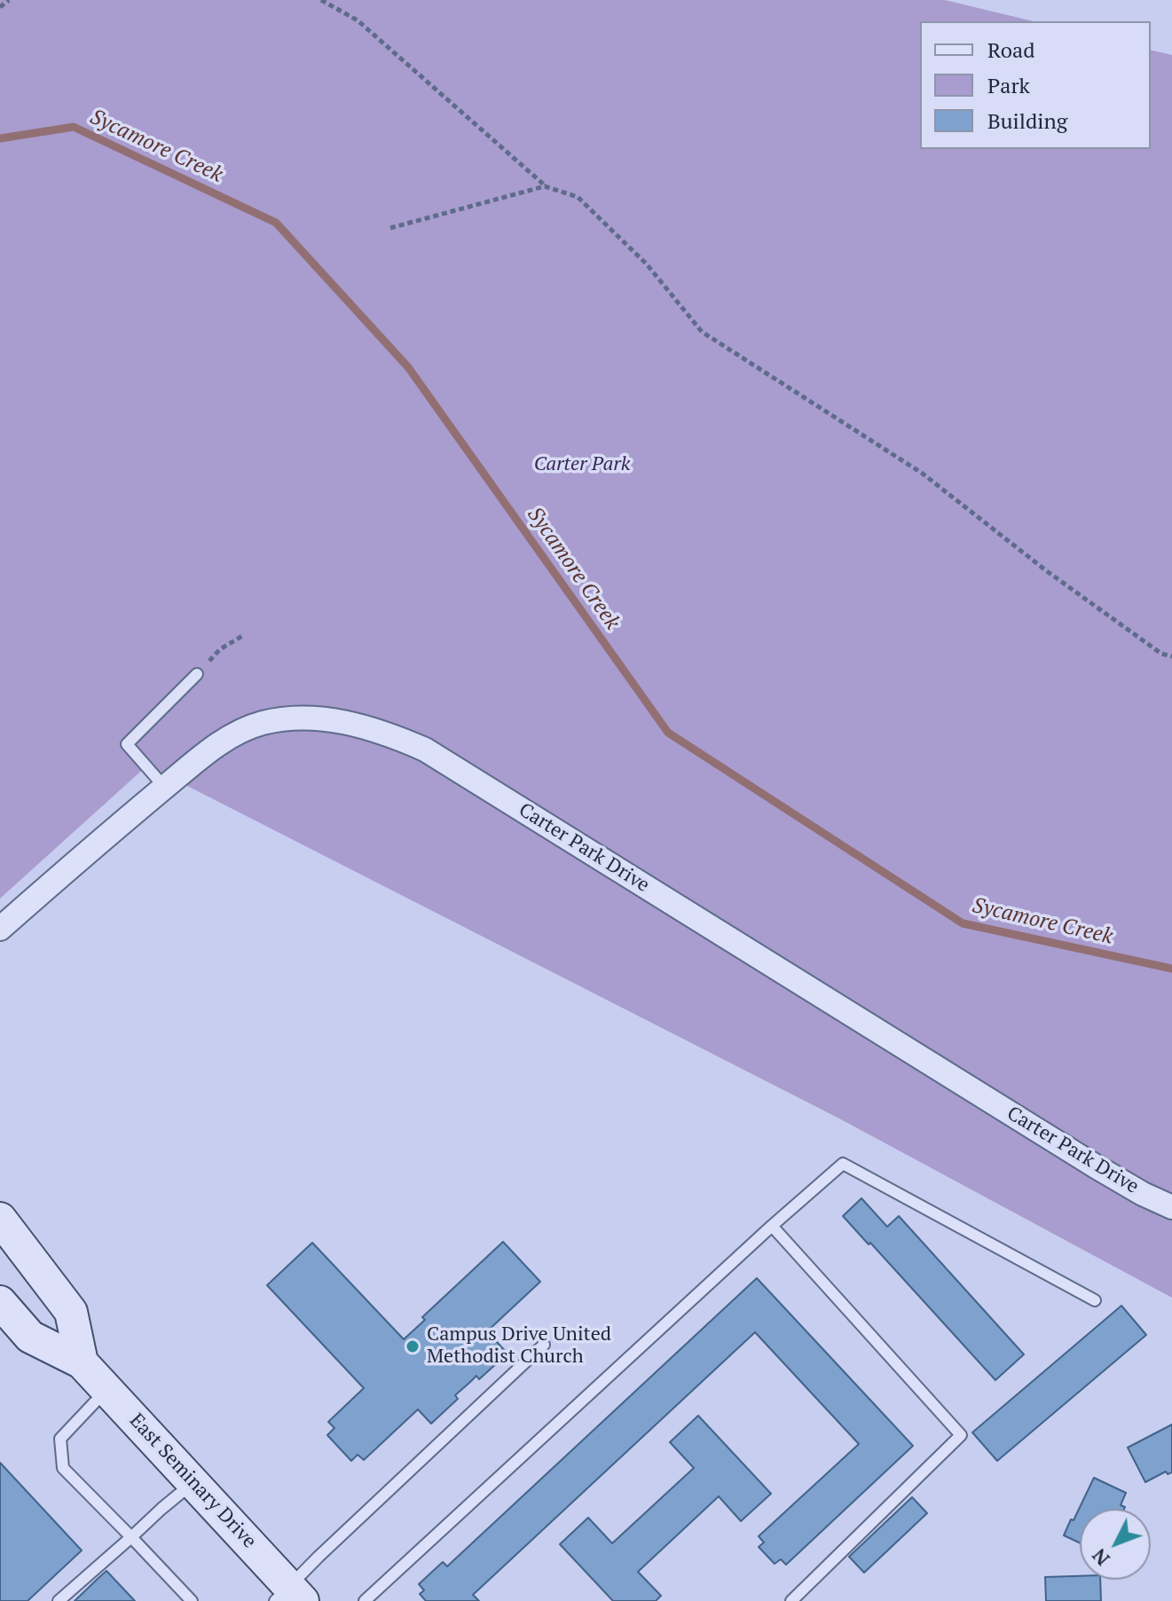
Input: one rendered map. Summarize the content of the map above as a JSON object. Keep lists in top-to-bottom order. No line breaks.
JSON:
{"streets":{"main road":["East Seminary Drive"],"street":["Carter Park Drive"]},"water":["Sycamore Creek"],"parks":["Carter Park"],"places":["Campus Drive United Methodist Church"],"legend":["Road","Park","Building"],"north":"bottom left"}
